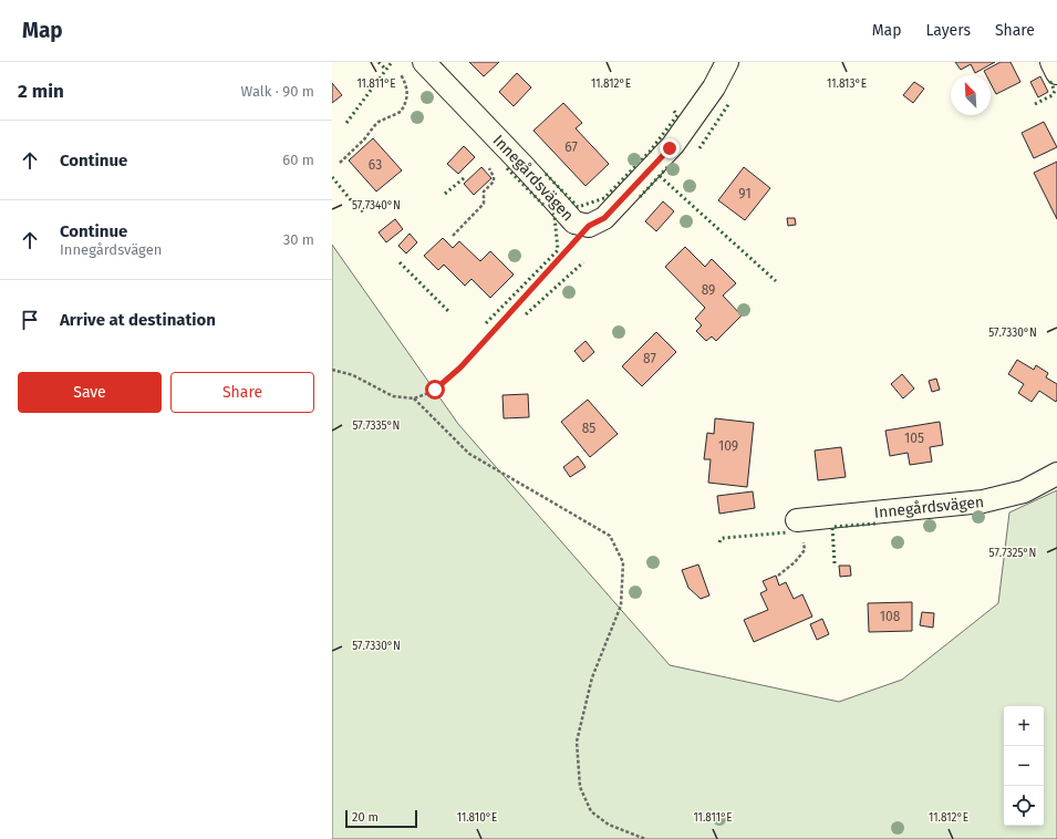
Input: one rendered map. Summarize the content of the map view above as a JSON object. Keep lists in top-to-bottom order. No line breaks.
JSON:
{"streets":{"street":["Innegårdsvägen"]},"house_numbers":["67","63","91","89","87","85","105","109","108"],"scale_bar":"20 m","north":"top left","page":{"header":"Map","nav":["Map","Layers","Share"],"heading":["2 min","Walk · 90 m"],"list":[["Continue","60 m"],["Continue","Innegårdsvägen","30 m"],"Arrive at destination"],"buttons":["Save","Share"],"map_buttons":["+","−"],"scale":"20 m"},"coordinates":["11.811°E","11.812°E","11.813°E","57.7340°N","57.7330°N","57.7335°N","57.7325°N","11.810°E"]}
